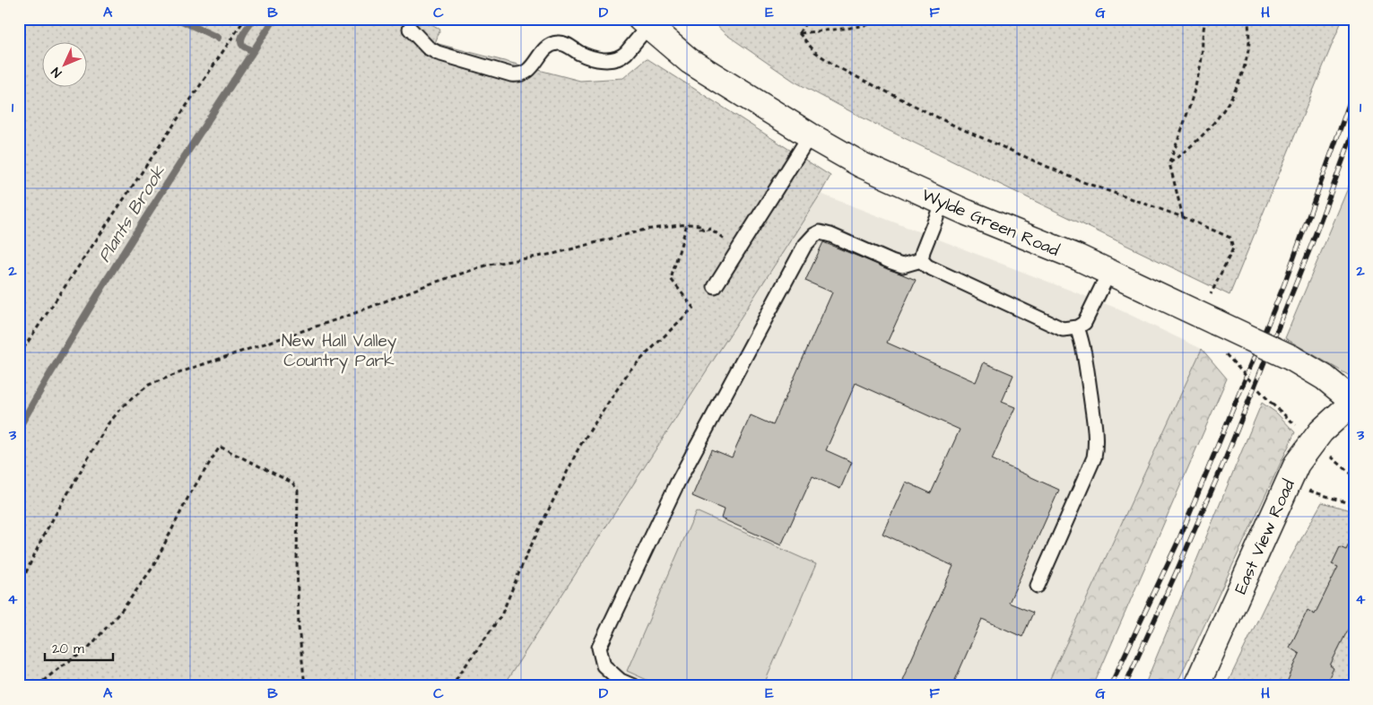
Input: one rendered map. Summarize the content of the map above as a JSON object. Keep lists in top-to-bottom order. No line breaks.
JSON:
{"streets":{"street":["Wylde Green Road","East View Road"]},"crossings":[["Wylde Green Road","East View Road"]],"water":["Plants Brook"],"parks":["New Hall Valley Country Park"],"scale_bar":"20 m","north":"bottom left","grid":{"columns":["A","B","C","D","E","F","G","H"],"rows":["1","2","3","4"]}}
